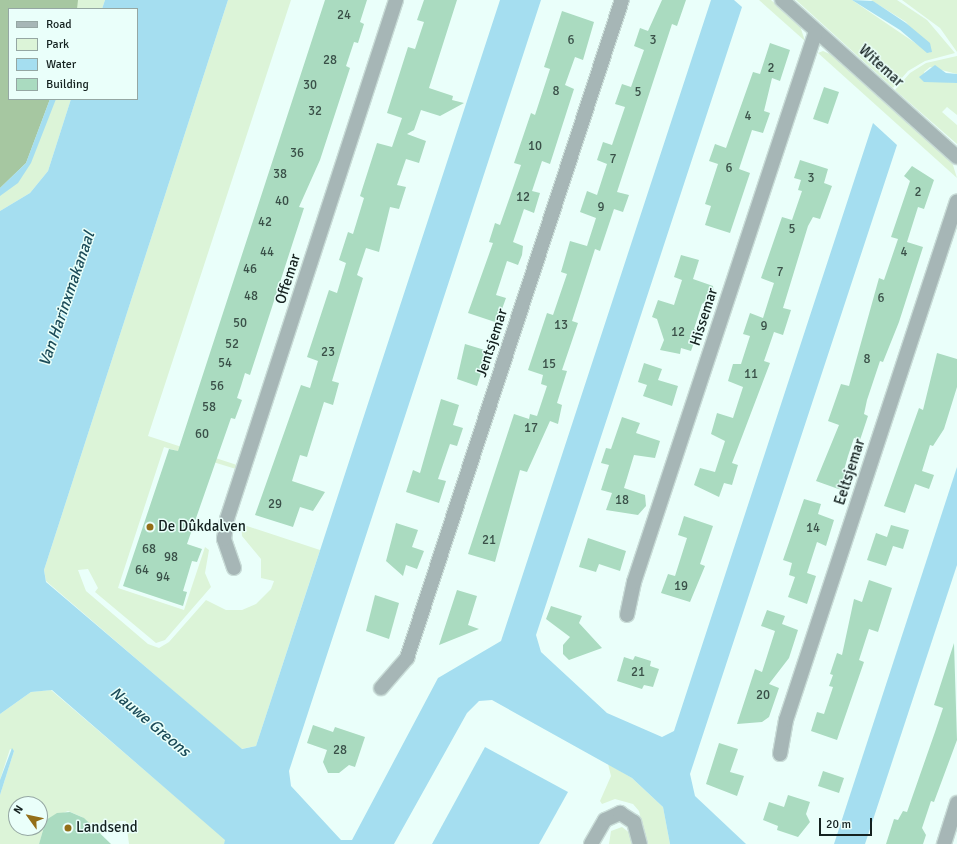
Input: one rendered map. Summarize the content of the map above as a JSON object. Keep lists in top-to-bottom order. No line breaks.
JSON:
{"streets":{"street":["Witemar","Offemar","Hissemar","Jentsjemar","Eeltsjemar"]},"crossings":[["Witemar","Hissemar"]],"water":["Van Harinxmakanaal","Nauwe Greons"],"places":["De Dûkdalven","Landsend"],"house_numbers":["24","6","3","28","2","30","8","5","32","4","10","36","7","6","38","3","2","12","40","9","42","5","44","4","46","7","48","6","50","13","9","12","52","23","8","54","15","11","56","58","17","60","18","29","14","21","68","98","64","94","19","21","20","28"],"legend":["Road","Park","Water","Building"],"scale_bar":"20 m","north":"top left"}
